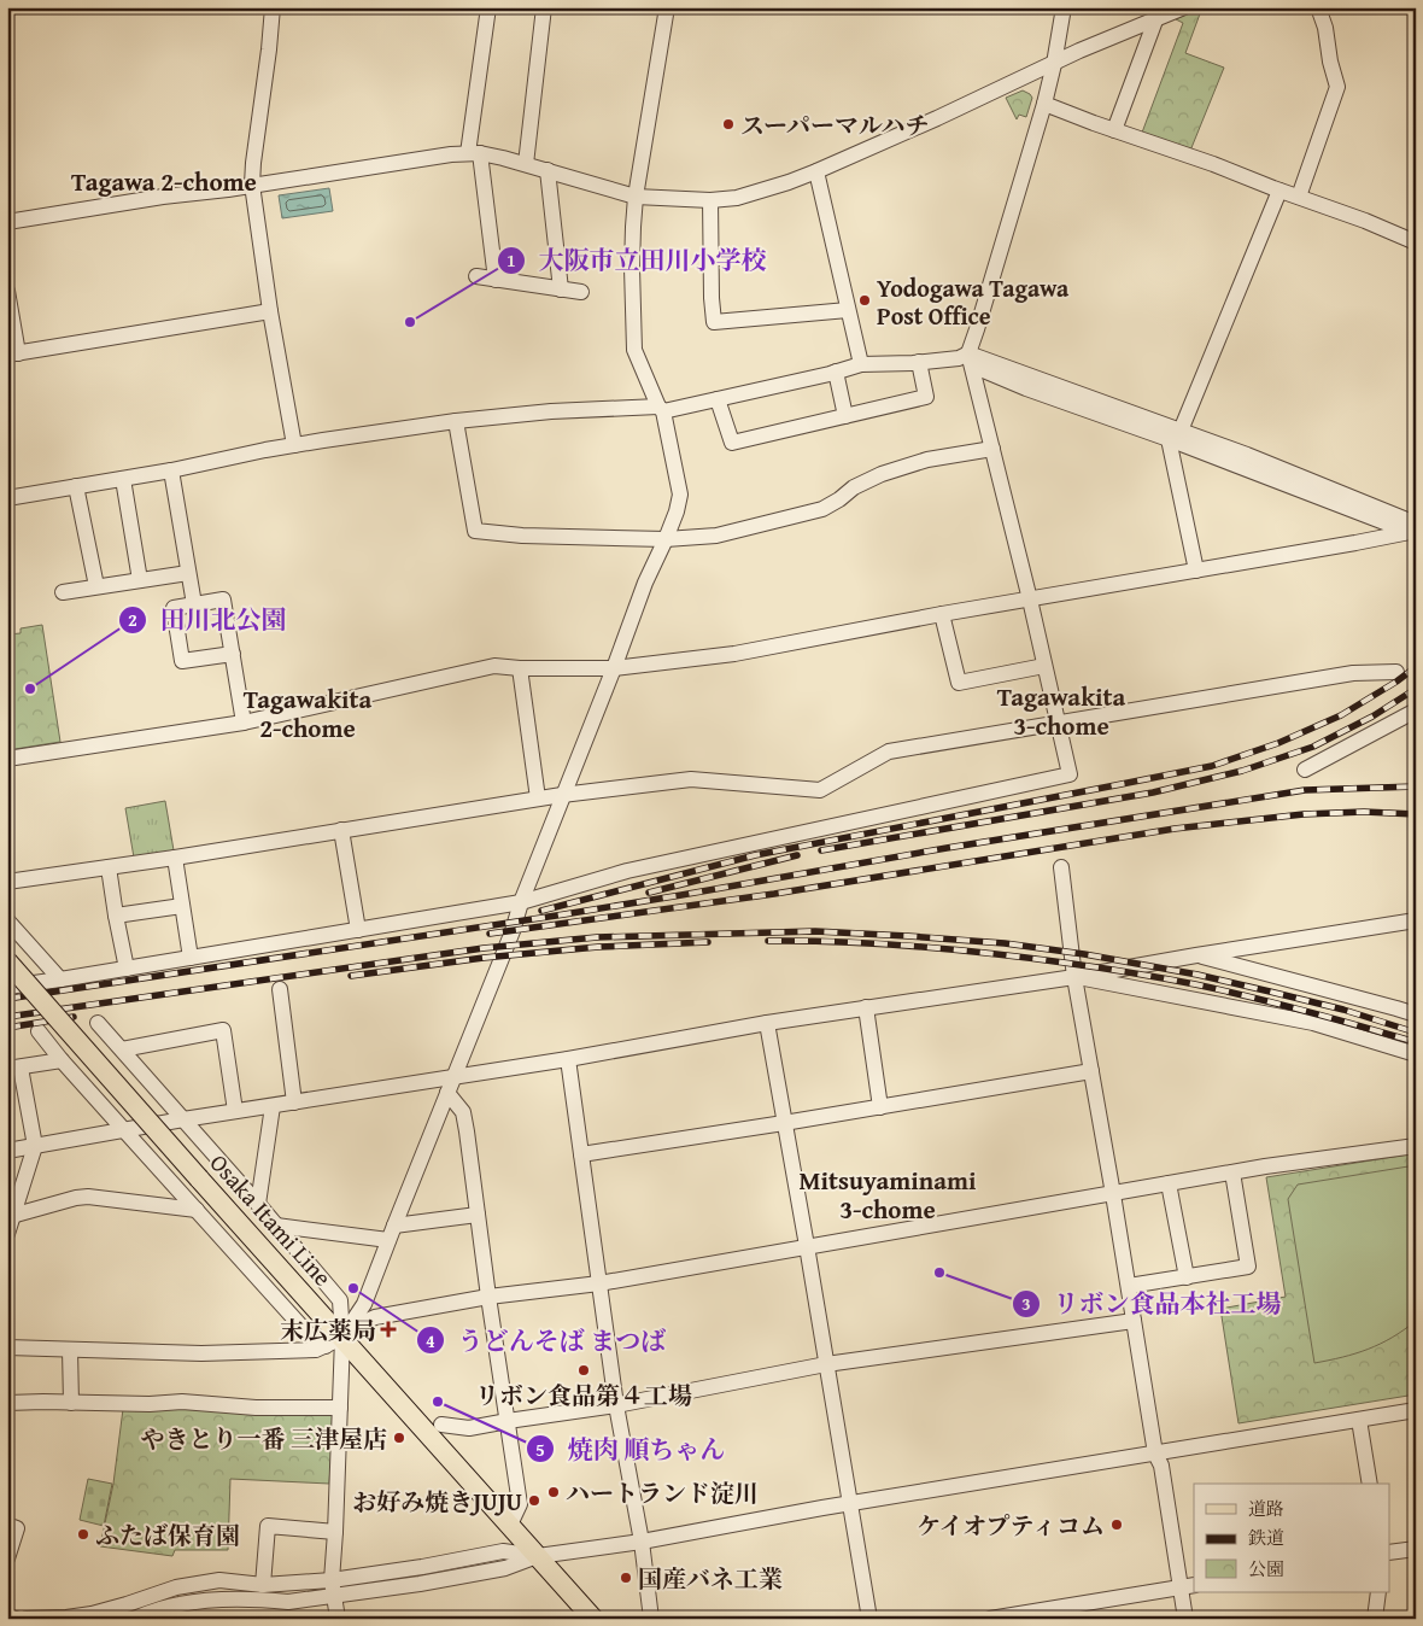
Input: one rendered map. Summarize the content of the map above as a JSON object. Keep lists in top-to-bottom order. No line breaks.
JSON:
{"streets":{"main road":["Osaka Itami Line"]},"districts":["Tagawa 2-chome","Tagawakita 3-chome","Tagawakita 2-chome","Mitsuyaminami 3-chome"],"places":{"other":["スーパーマルハチ","Yodogawa Tagawa Post Office","大阪市立田川小学校","田川北公園","リボン食品本社工場","うどんそば まつば","リボン食品第４工場","焼肉 順ちゃん","やきとり一番 三津屋店","ハートランド淀川","お好み焼きJUJU","ケイオプティコム","ふたば保育園","国産バネ工業"],"health":["末広薬局"]},"legend":["道路","鉄道","公園"]}
